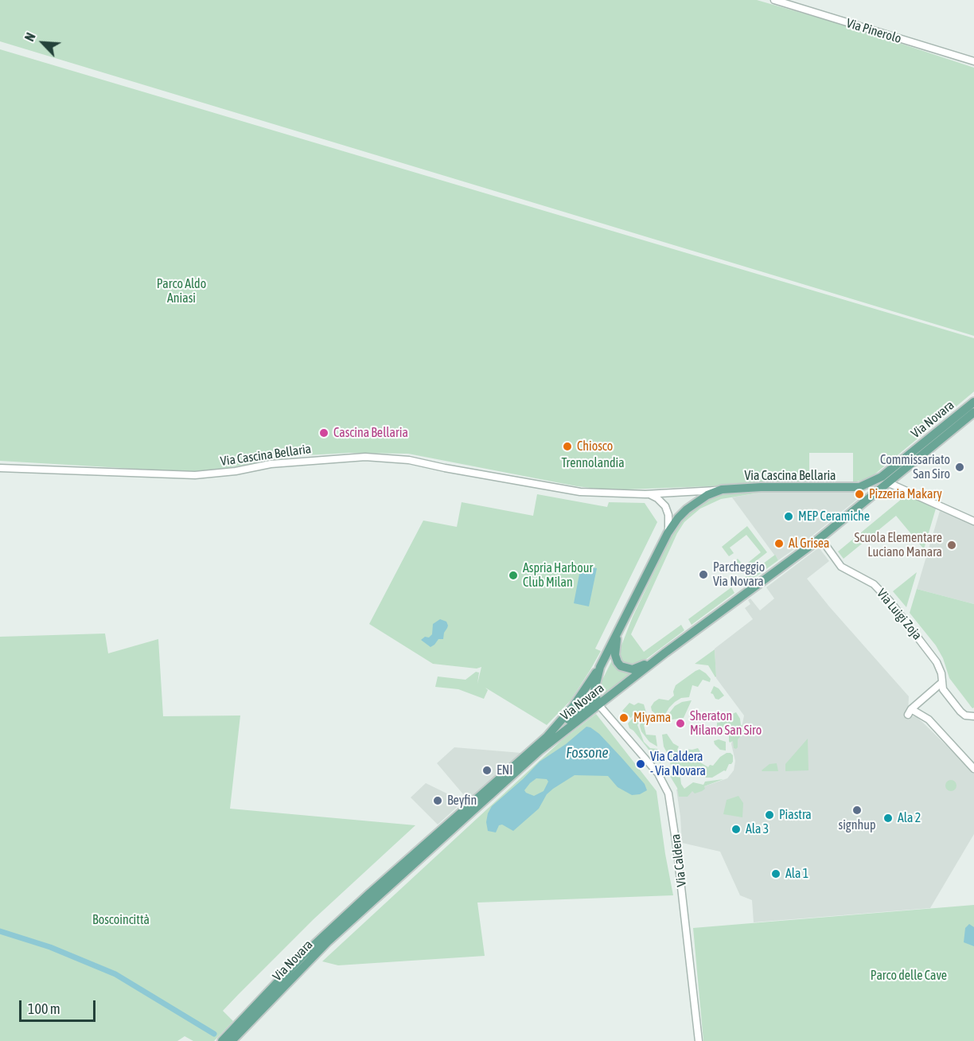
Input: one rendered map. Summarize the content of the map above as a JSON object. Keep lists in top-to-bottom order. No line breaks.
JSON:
{"streets":{"main road":["Via Novara","Via Cascina Bellaria"],"street":["Via Pinerolo","Via Luigi Zoja","Via Caldera"]},"crossings":[["Via Novara","Via Cascina Bellaria"],["Via Novara","Via Luigi Zoja"],["Via Novara","Via Caldera"]],"water":["Fossone"],"parks":["Parco Aldo Aniasi","Trennolandia","Boscoincittà","Parco delle Cave"],"places":["Cascina Bellaria","Chiosco","Commissariato San Siro","Pizzeria Makary","MEP Ceramiche","Al Grisea","Scuola Elementare Luciano Manara","Parcheggio Via Novara","Aspria Harbour Club Milan","Miyama","Sheraton Milano San Siro","Via Caldera - Via Novara","ENI","Beyfin","signhup","Piastra","Ala 2","Ala 3","Ala 1"],"scale_bar":"100 m","north":"top left"}
